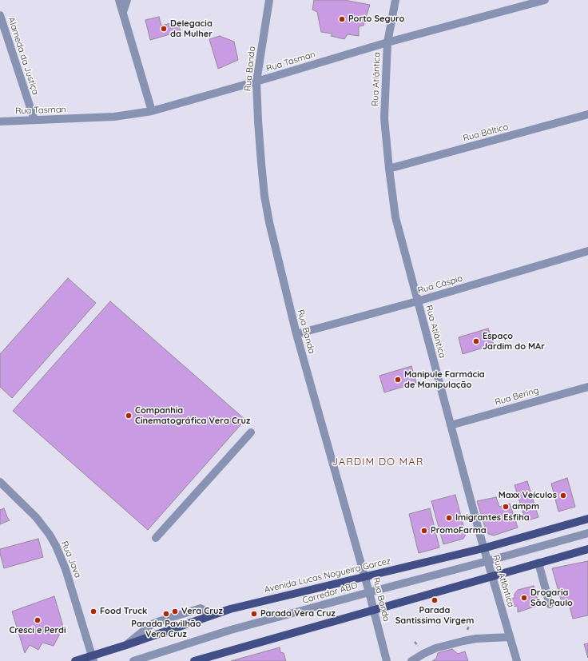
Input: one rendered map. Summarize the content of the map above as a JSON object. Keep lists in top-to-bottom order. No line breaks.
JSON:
{"streets":{"main road":["Avenida Lucas Nogueira Garcez"],"street":["Alameda da Justiça","Rua Tasman","Rua Banda","Rua Atlântica","Rua Báltico","Rua Cáspio","Rua Bering","Rua Java","Corredor ABD"]},"crossings":[["Alameda da Justiça","Rua Tasman"],["Rua Tasman","Rua Banda"],["Rua Tasman","Rua Atlântica"],["Rua Banda","Rua Cáspio"],["Rua Banda","Avenida Lucas Nogueira Garcez"],["Rua Banda","Corredor ABD"],["Rua Atlântica","Rua Báltico"],["Rua Atlântica","Rua Cáspio"],["Rua Atlântica","Rua Bering"],["Rua Atlântica","Avenida Lucas Nogueira Garcez"],["Rua Atlântica","Corredor ABD"],["Rua Java","Avenida Lucas Nogueira Garcez"]],"districts":["JARDIM DO MAR"],"places":["Porto Seguro","Delegacia da Mulher","Espaço Jardim do MAr","Manipule Farmácia de Manipulação","Companhia Cinematográfica Vera Cruz","Maxx Veículos","ampm","Imigrantes Esfiha","PromoFarma","Drogaria São Paulo","Parada Santissima Virgem","Food Truck","Vera Cruz","Parada Pavilhão Vera Cruz","Parada Vera Cruz","Cresci e Perdi"]}
